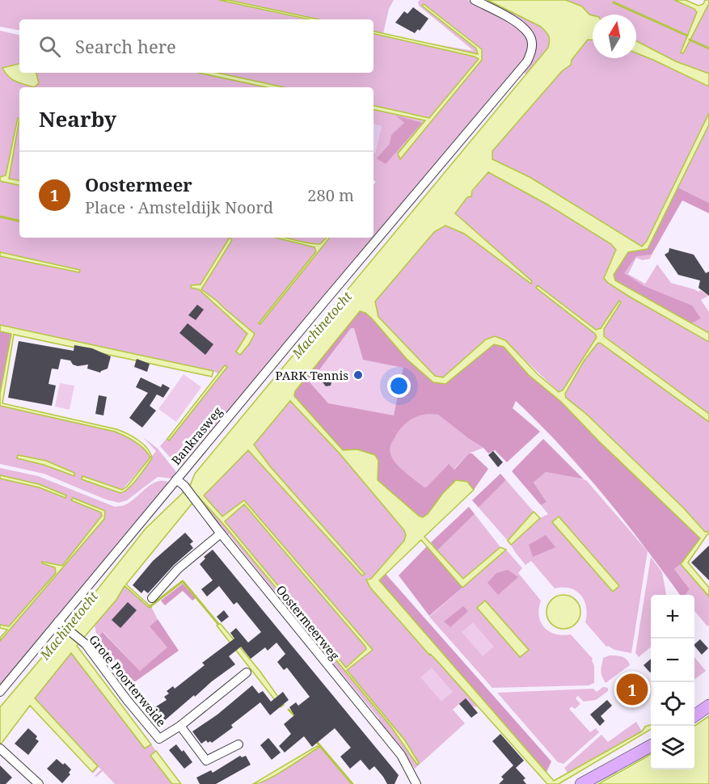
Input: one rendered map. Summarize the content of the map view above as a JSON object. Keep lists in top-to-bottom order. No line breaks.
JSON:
{"streets":{"street":["Bankrasweg","Oostermeerweg","Grote Poorterweide"]},"crossings":[["Bankrasweg","Oostermeerweg"],["Bankrasweg","Grote Poorterweide"]],"water":["Machinetocht"],"places":["PARK Tennis"],"north":"top","page":{"search":"Search here","heading":"Nearby","list":[{"mark":"1","name":"Oostermeer","note":"Place · Amsteldijk Noord","value":"280 m"}],"map_buttons":["+","−"],"pins":"1"}}
